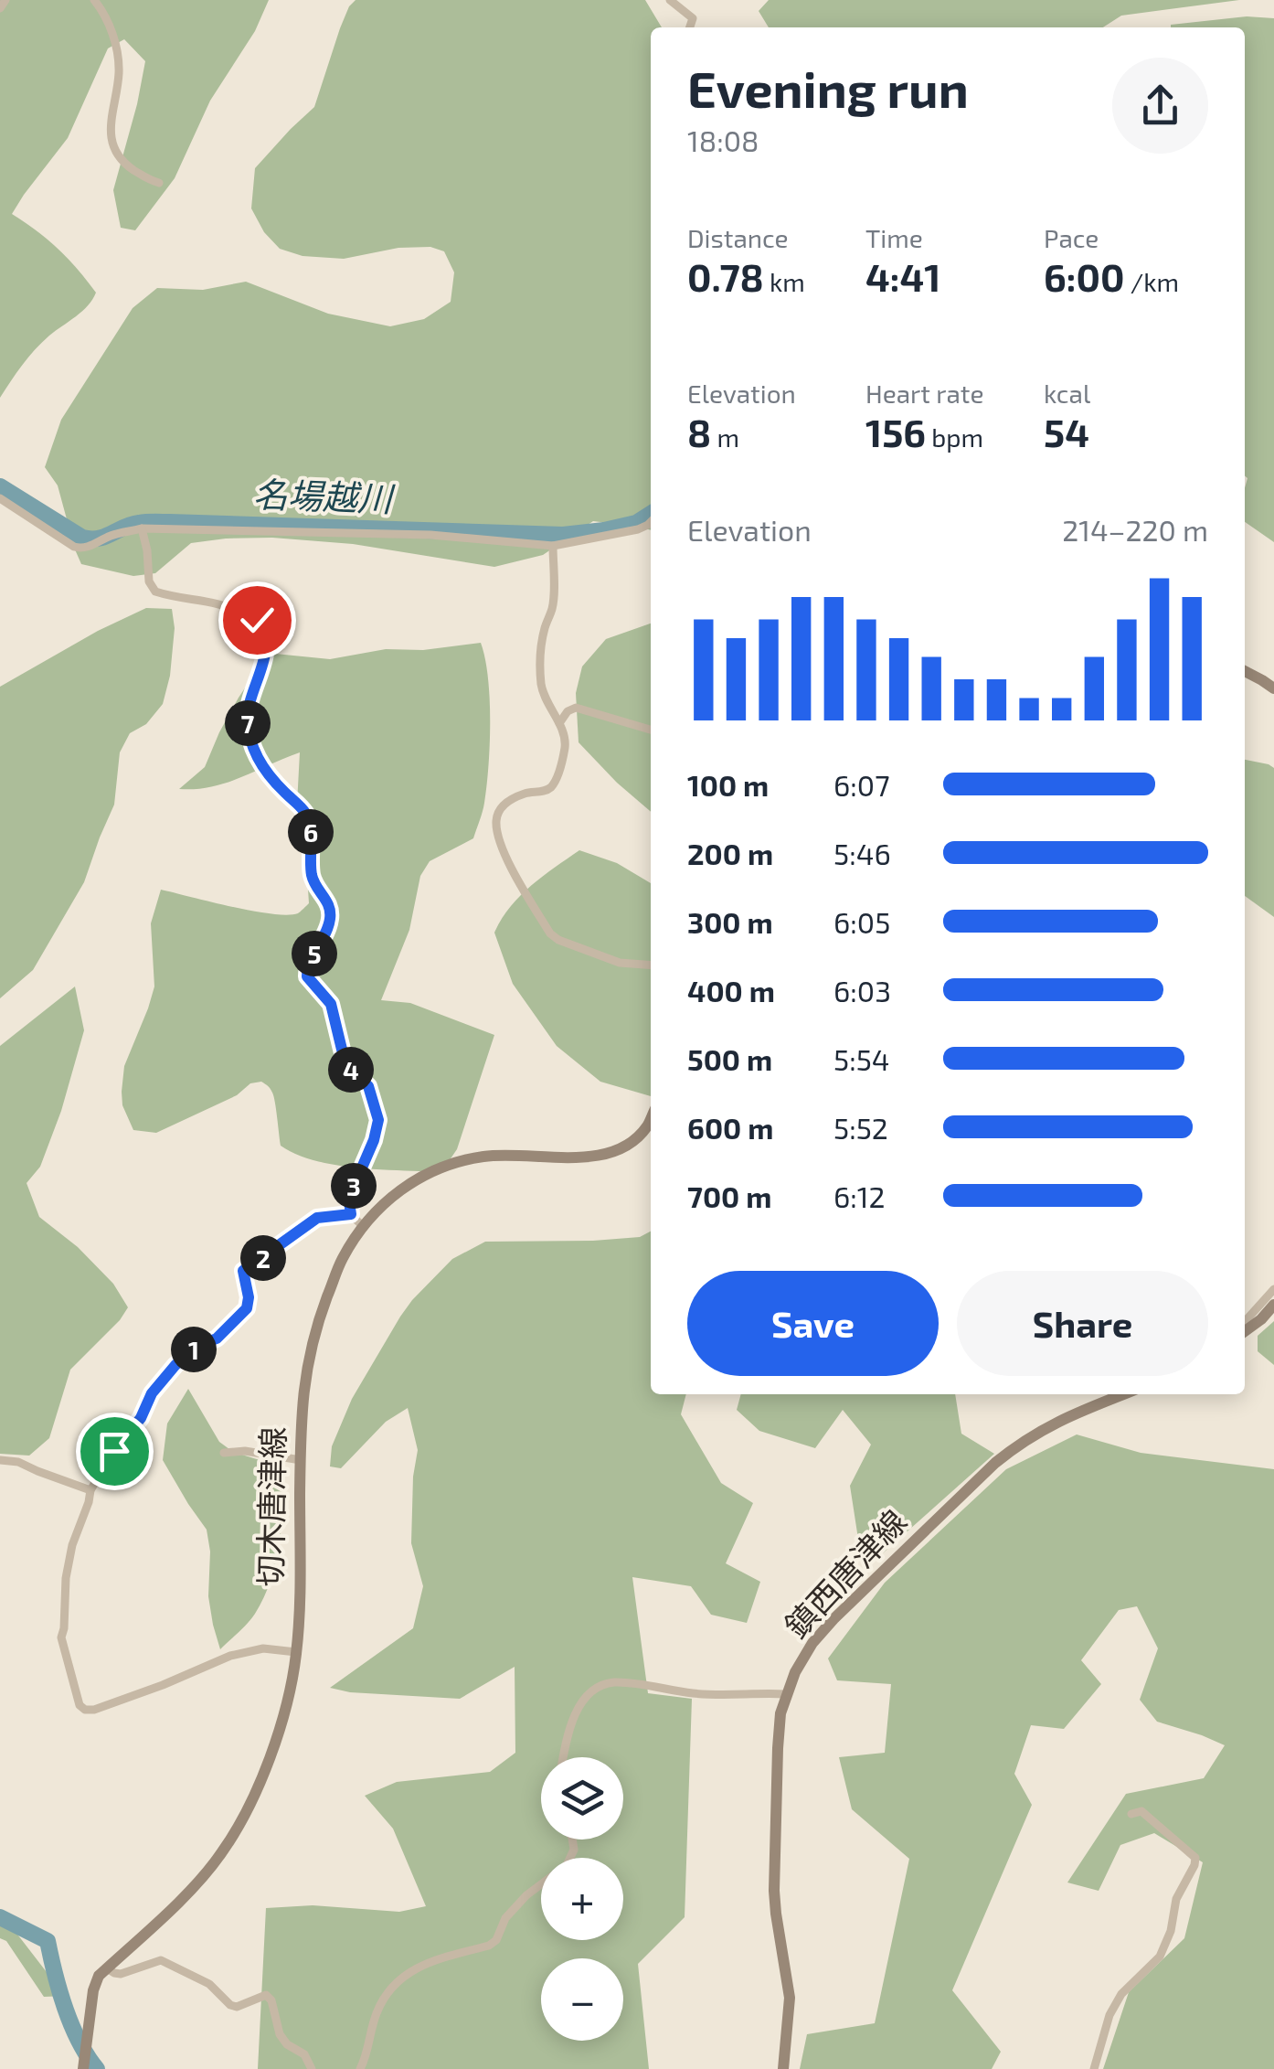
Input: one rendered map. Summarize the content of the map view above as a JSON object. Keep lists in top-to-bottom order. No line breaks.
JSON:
{"streets":{"main road":["切木唐津線","鎮西唐津線"]},"water":["名場越川"],"page":{"heading":["Evening run","18:08"],"stats":[["Distance","0.78 km"],["Time","4:41"],["Pace","6:00 /km"],["Elevation","8 m"],["Heart rate","156 bpm"],["kcal","54"]],"chart":["Elevation","214–220 m"],"pins":["7","6","5","4","3","2","1"],"list":[{"name":"100 m","note":"6:07"},{"name":"200 m","note":"5:46"},{"name":"300 m","note":"6:05"},{"name":"400 m","note":"6:03"},{"name":"500 m","note":"5:54"},{"name":"600 m","note":"5:52"},{"name":"700 m","note":"6:12"}],"buttons":["Save","Share"],"map_buttons":["+","−"]}}
